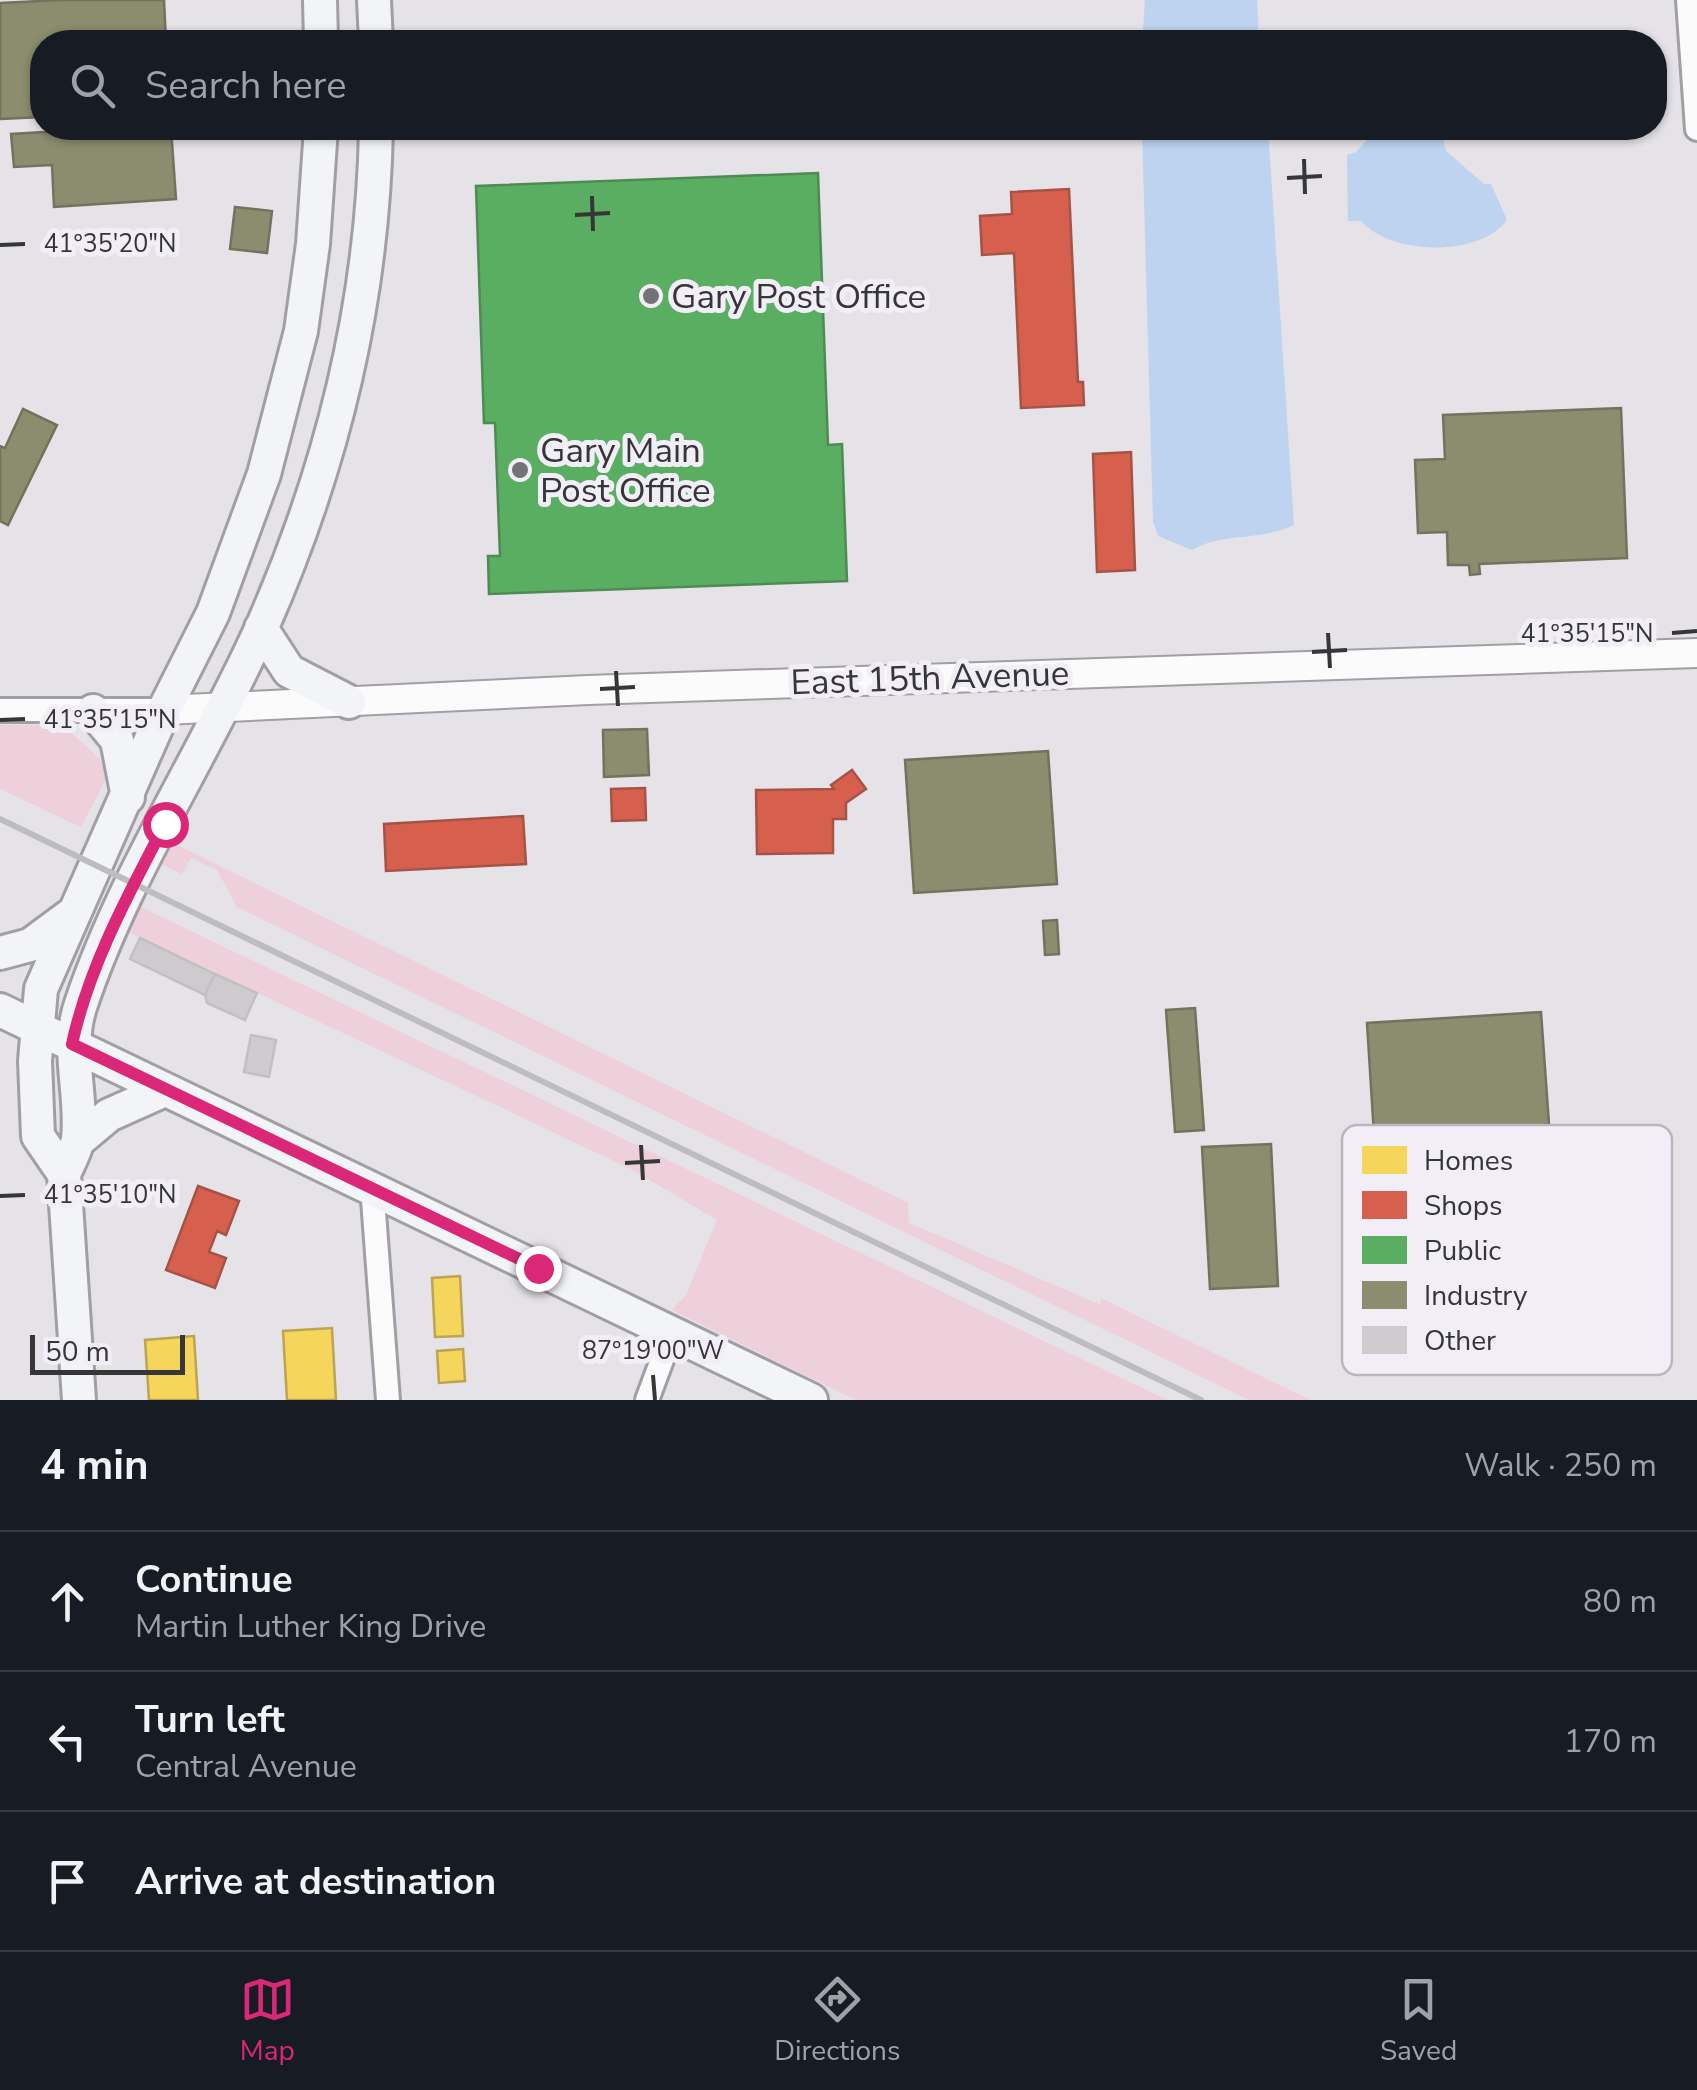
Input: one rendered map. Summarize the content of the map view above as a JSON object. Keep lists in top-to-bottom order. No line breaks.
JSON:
{"streets":{"street":["East 15th Avenue"]},"places":["Gary Post Office","Gary Main Post Office"],"legend":["Homes","Shops","Public","Industry","Other"],"scale_bar":"50 m","page":{"search":"Search here","scale":"50 m","heading":["4 min","Walk · 250 m"],"list":[["Continue","Martin Luther King Drive","80 m"],["Turn left","Central Avenue","170 m"],"Arrive at destination"],"nav":["Map","Directions","Saved"]},"coordinates":["41°35'20\"N","41°35'15\"N","41°35'10\"N","87°19'00\"W"]}
